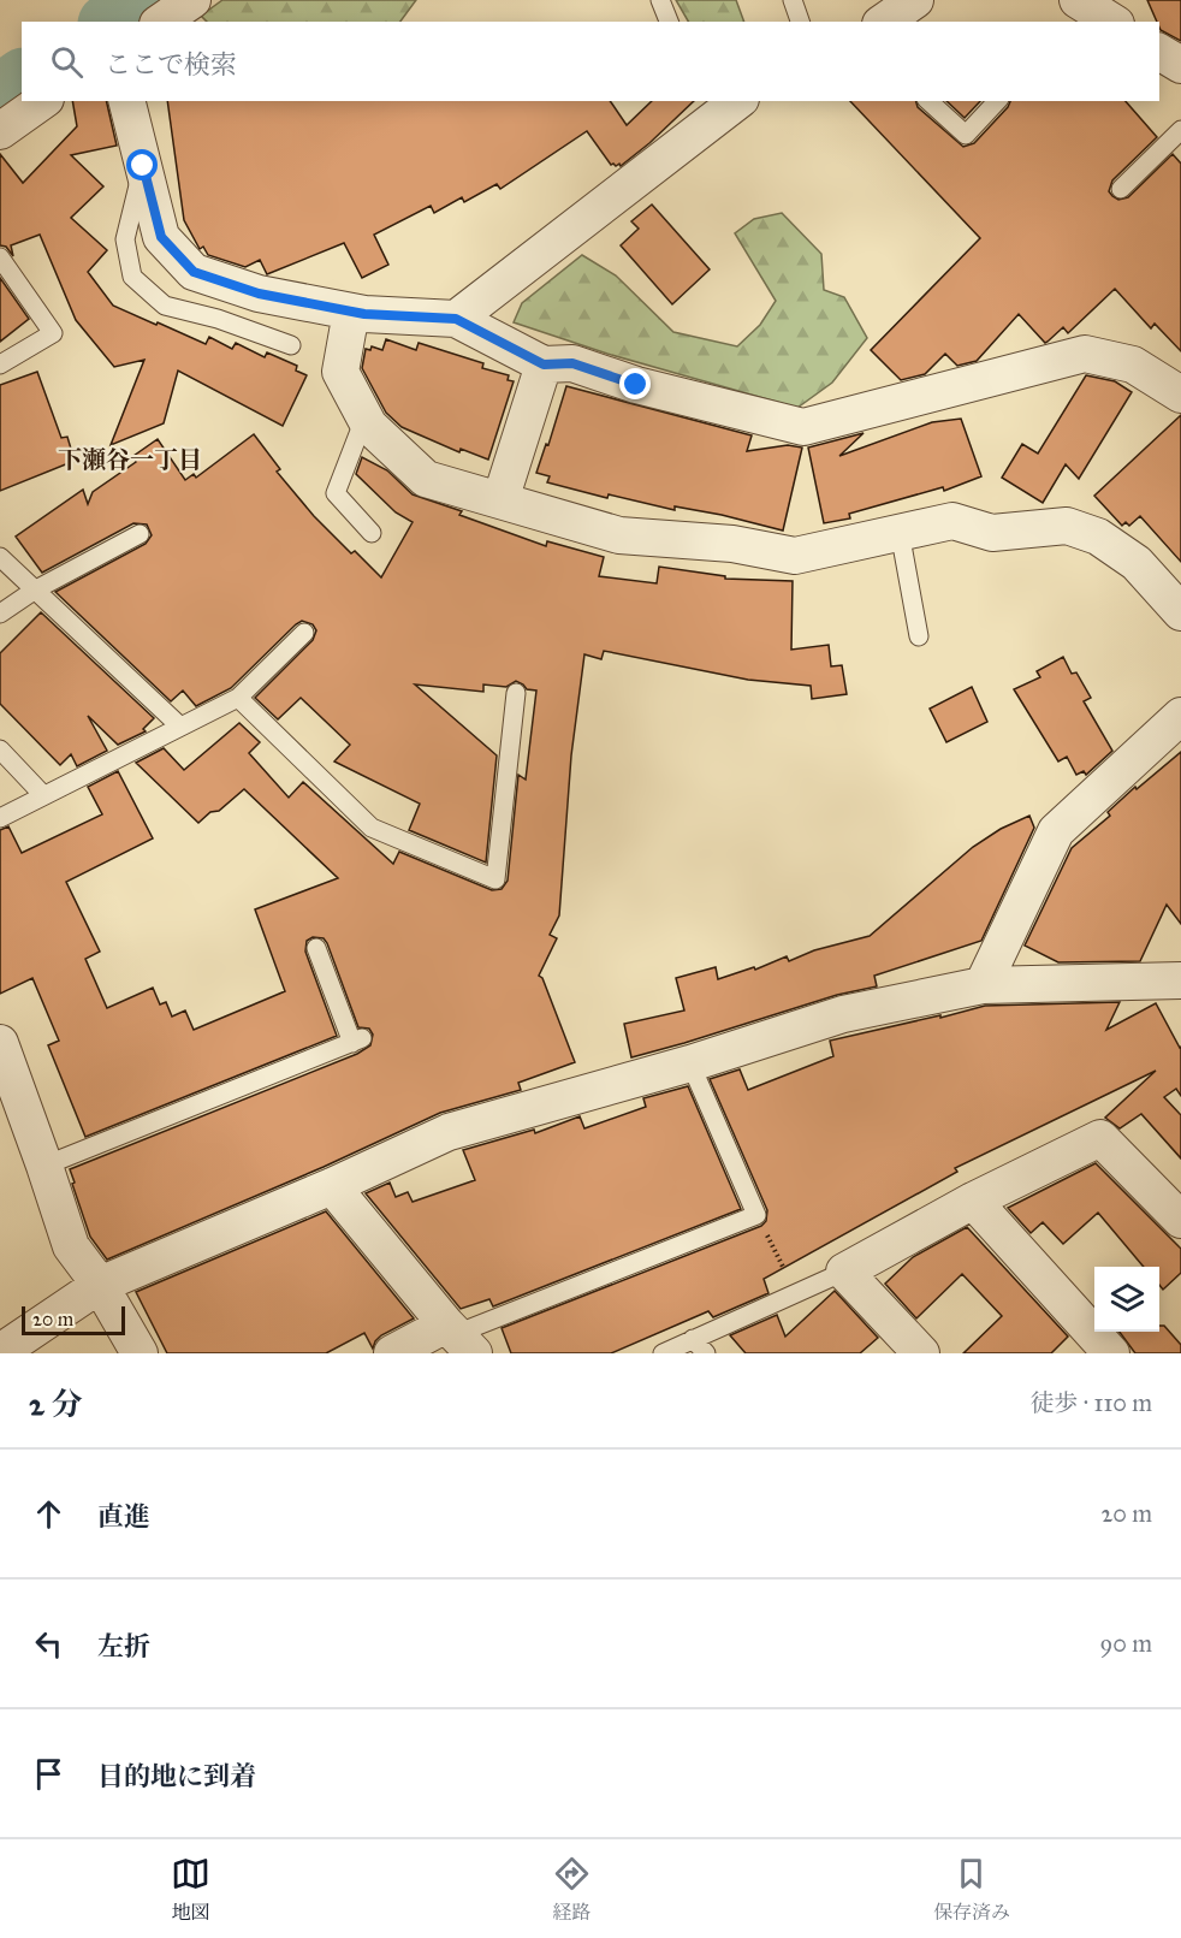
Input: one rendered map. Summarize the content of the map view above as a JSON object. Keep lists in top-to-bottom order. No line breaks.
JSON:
{"districts":["下瀬谷一丁目"],"scale_bar":"20 m","page":{"search":"ここで検索","scale":"20 m","heading":["2 分","徒歩 · 110 m"],"list":[["直進","20 m"],["左折","90 m"],"目的地に到着"],"nav":["地図","経路","保存済み"]}}
